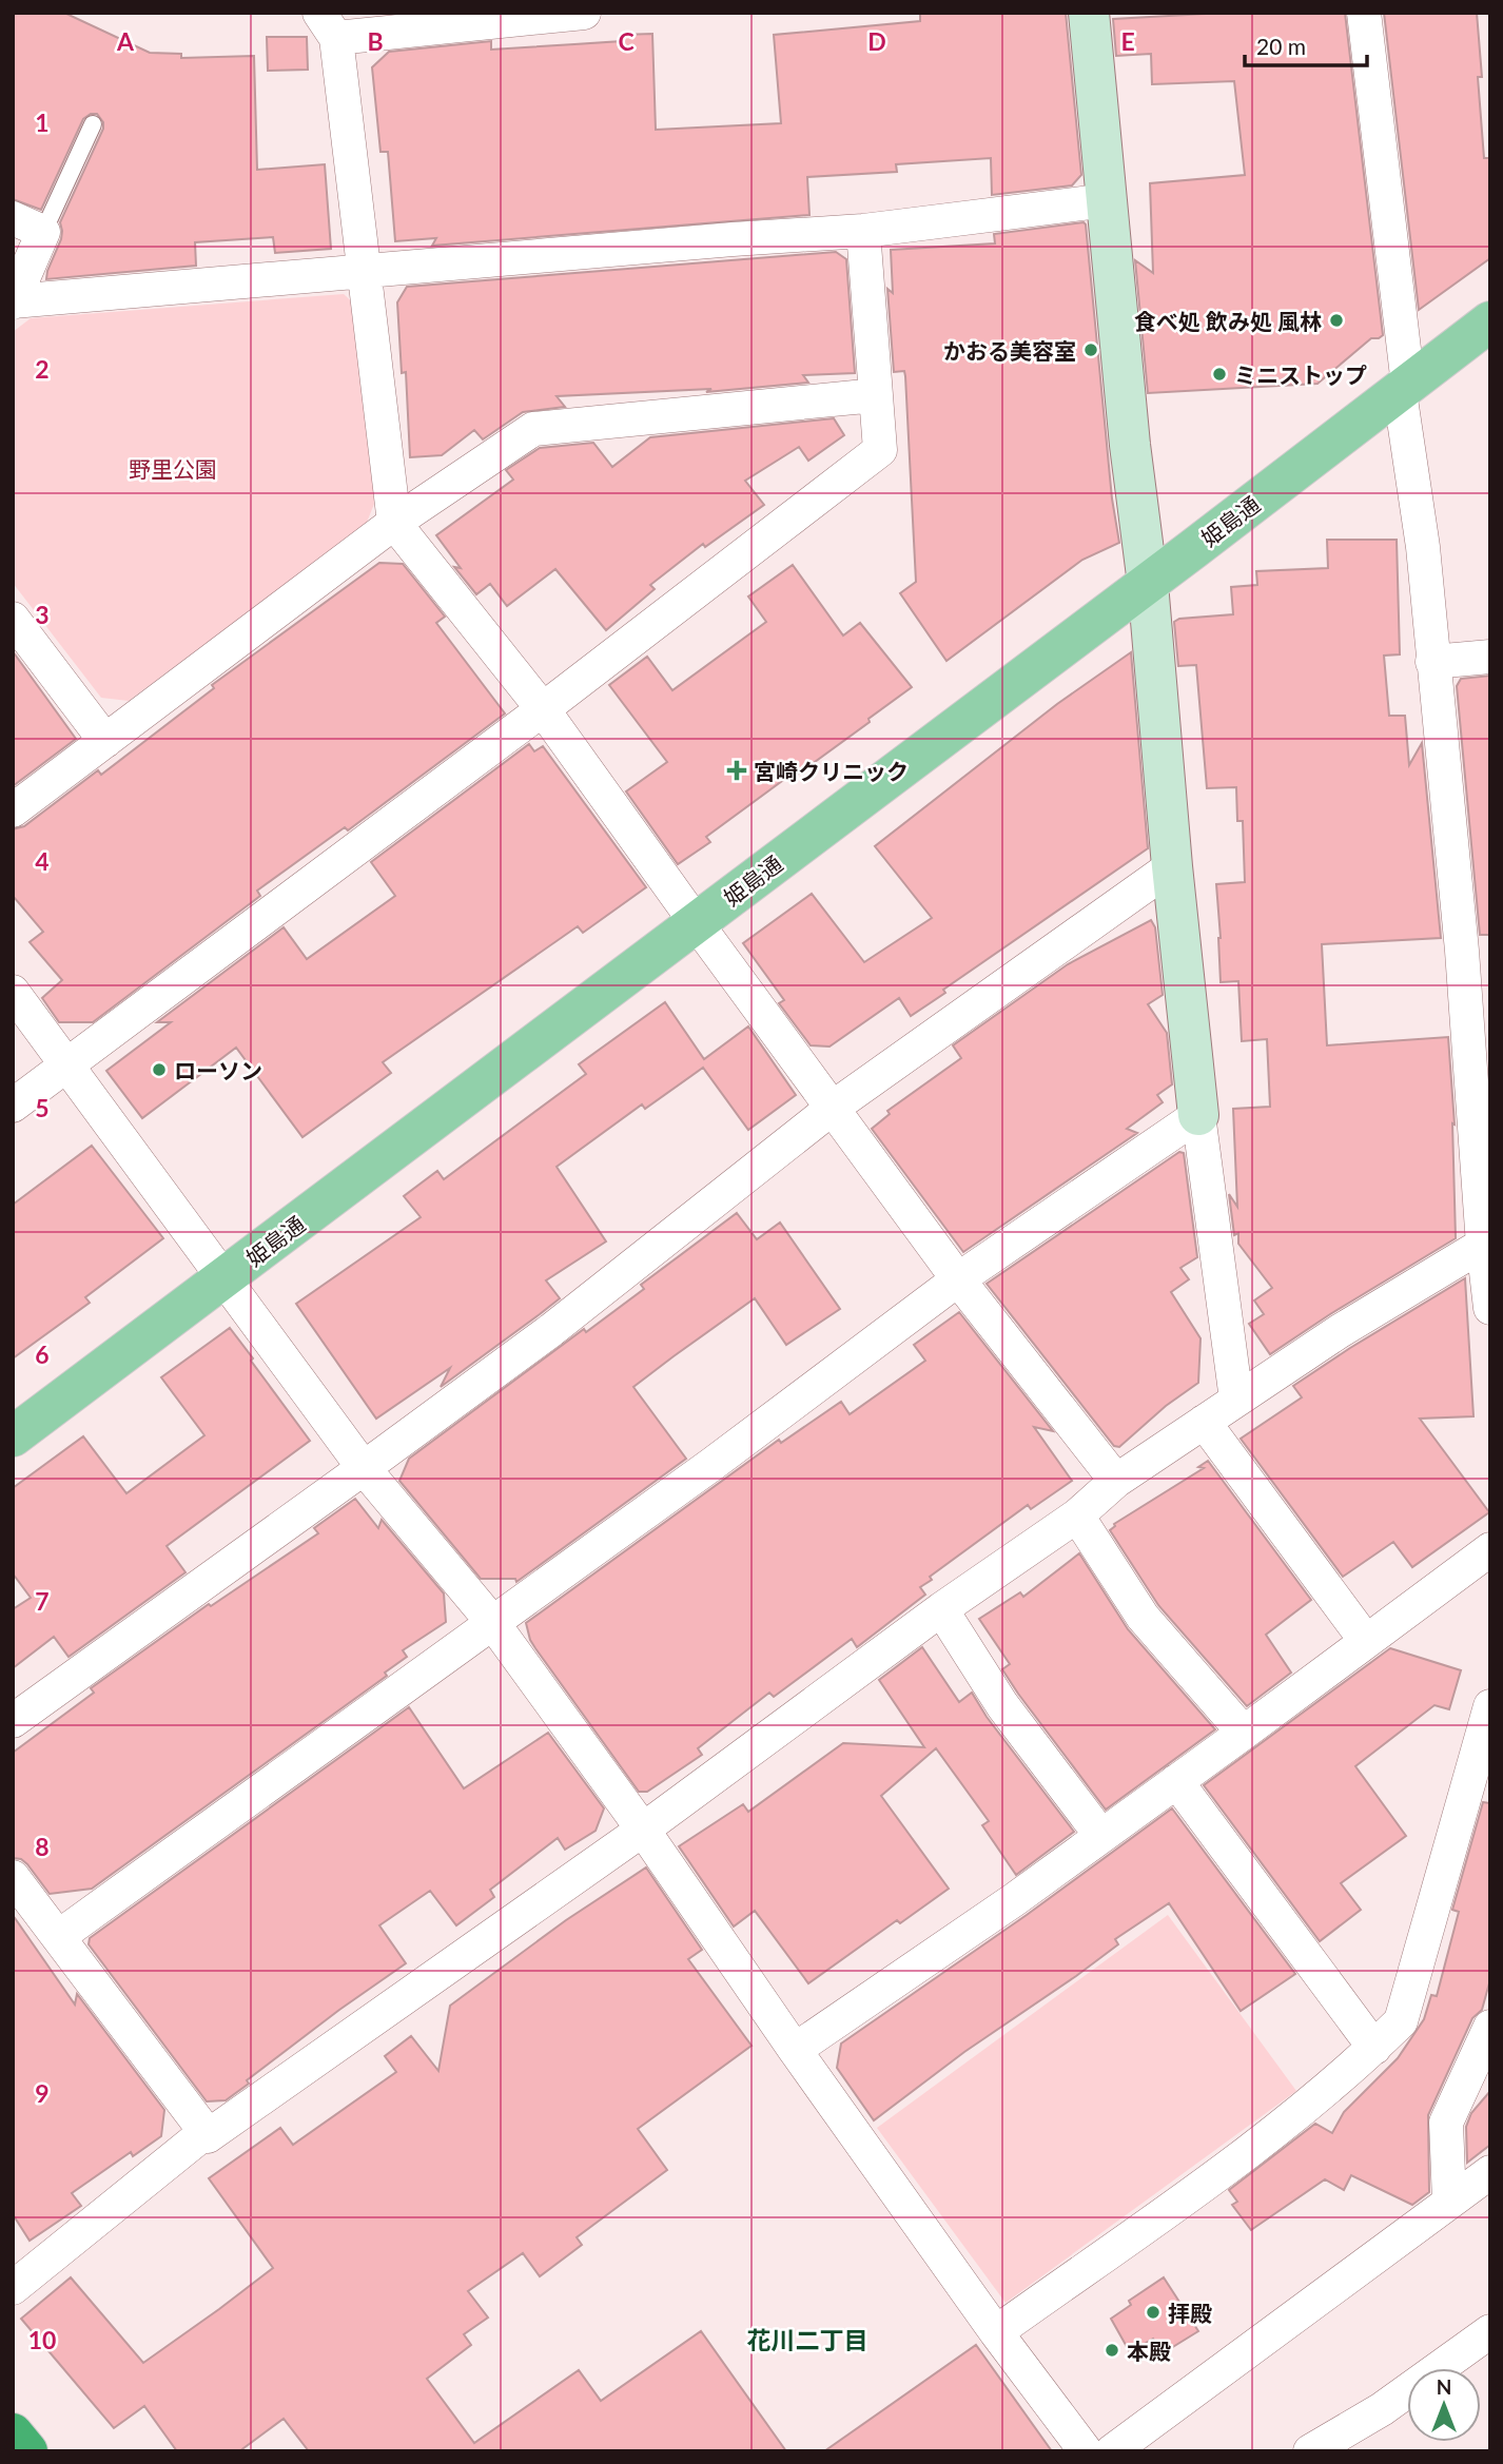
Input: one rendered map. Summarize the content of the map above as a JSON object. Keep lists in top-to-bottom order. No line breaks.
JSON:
{"streets":{"main road":["姫島通"]},"districts":["花川二丁目"],"parks":["野里公園"],"places":{"other":["食べ処 飲み処 風林","かおる美容室","ミニストップ","ローソン","拝殿","本殿"],"health":["宮崎クリニック"]},"scale_bar":"20 m","north":"top","grid":{"columns":["A","B","C","D","E"],"rows":["1","2","3","4","5","6","7","8","9","10"]}}
